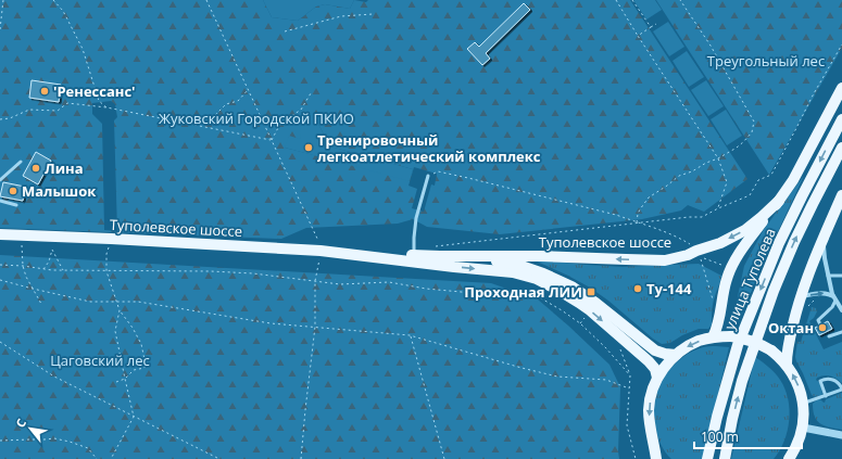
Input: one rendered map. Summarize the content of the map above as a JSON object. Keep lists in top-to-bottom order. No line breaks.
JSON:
{"streets":{"main road":["Туполевское шоссе","улица Туполева"]},"parks":["Треугольный лес","Жуковский Городской ПКИО","Цаговский лес"],"places":{"other":["'Ренессанс'","Тренировочный легкоатлетический комплекс","Лина","Малышок","Ty-144","Октан"],"transit":["Проходная ЛИИ"]},"scale_bar":"100 m","north":"top left"}
